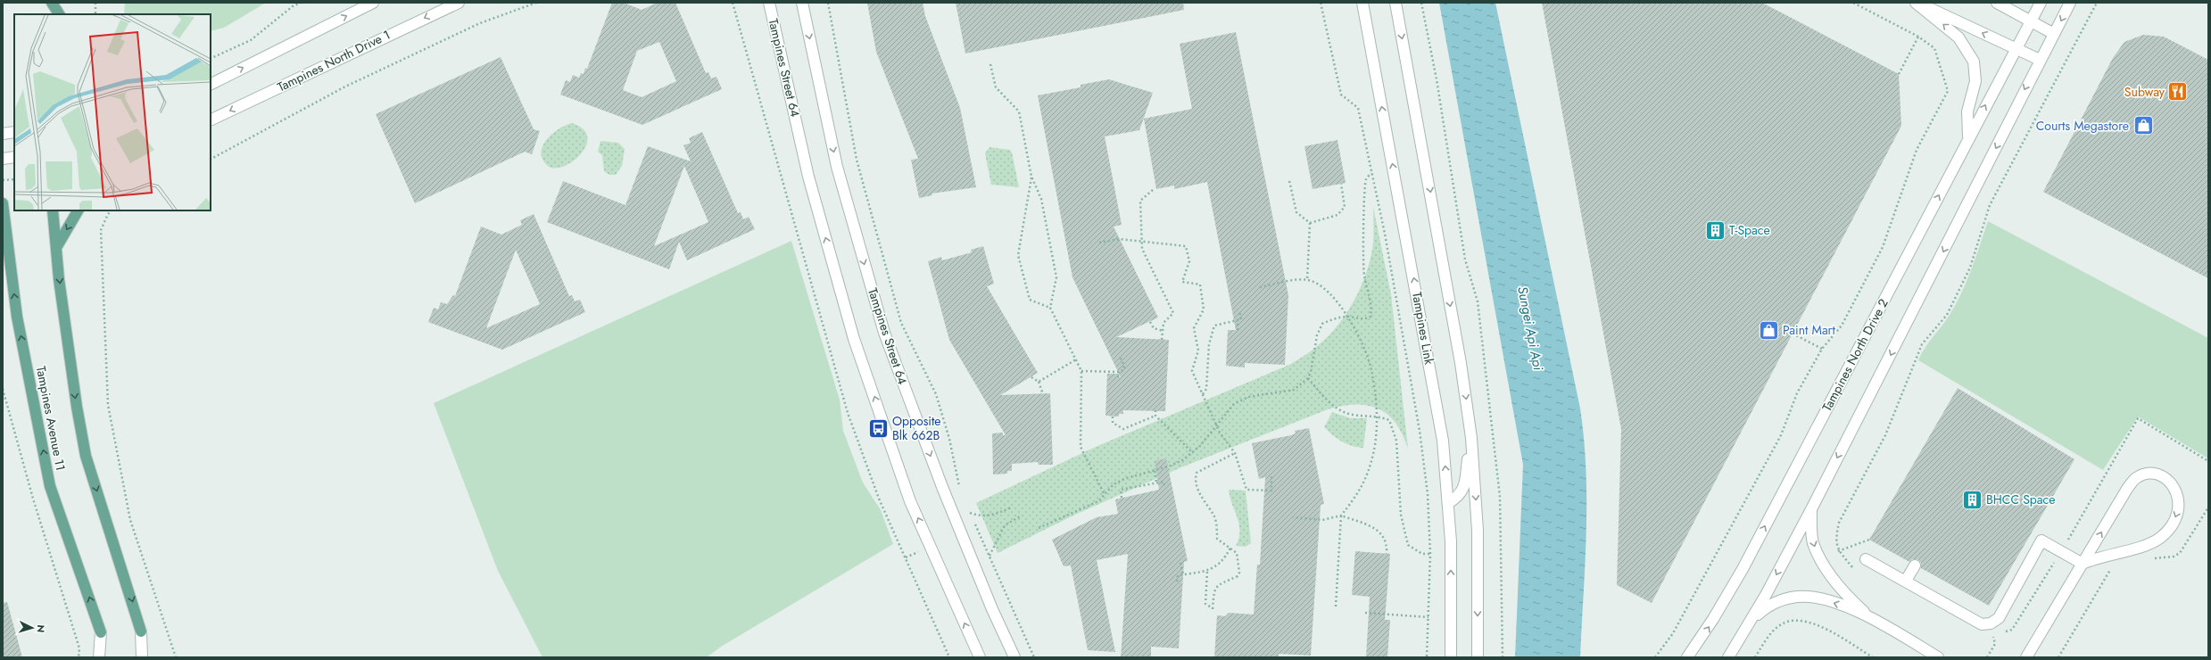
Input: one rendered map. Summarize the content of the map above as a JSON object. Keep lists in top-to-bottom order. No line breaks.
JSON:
{"streets":{"main road":["Tampines Avenue 11"],"street":["Tampines North Drive 1","Tampines Street 64","Tampines Link","Tampines North Drive 2"]},"water":["Sungei Api Api"],"places":{"restaurant":["Subway"],"shop":["Courts Megastore","Paint Mart"],"building":["T-Space","BHCC Space"],"bus stop":["Opposite Blk 662B"]},"north":"right"}
